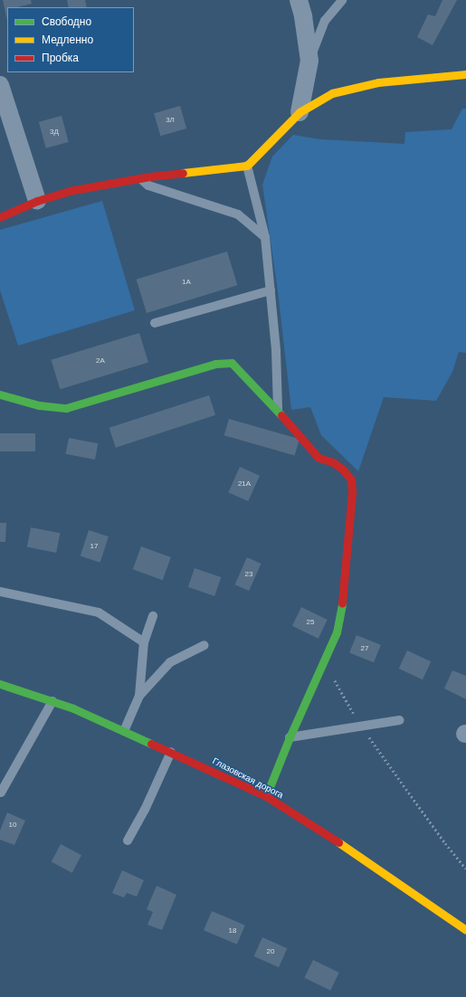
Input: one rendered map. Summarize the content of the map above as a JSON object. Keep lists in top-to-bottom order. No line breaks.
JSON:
{"streets":{"street":["Глазовская дорога"]},"house_numbers":["3Л","3Д","1А","2А","21А","17","23","25","27","10","18","20"],"legend":["Свободно","Медленно","Пробка"]}
